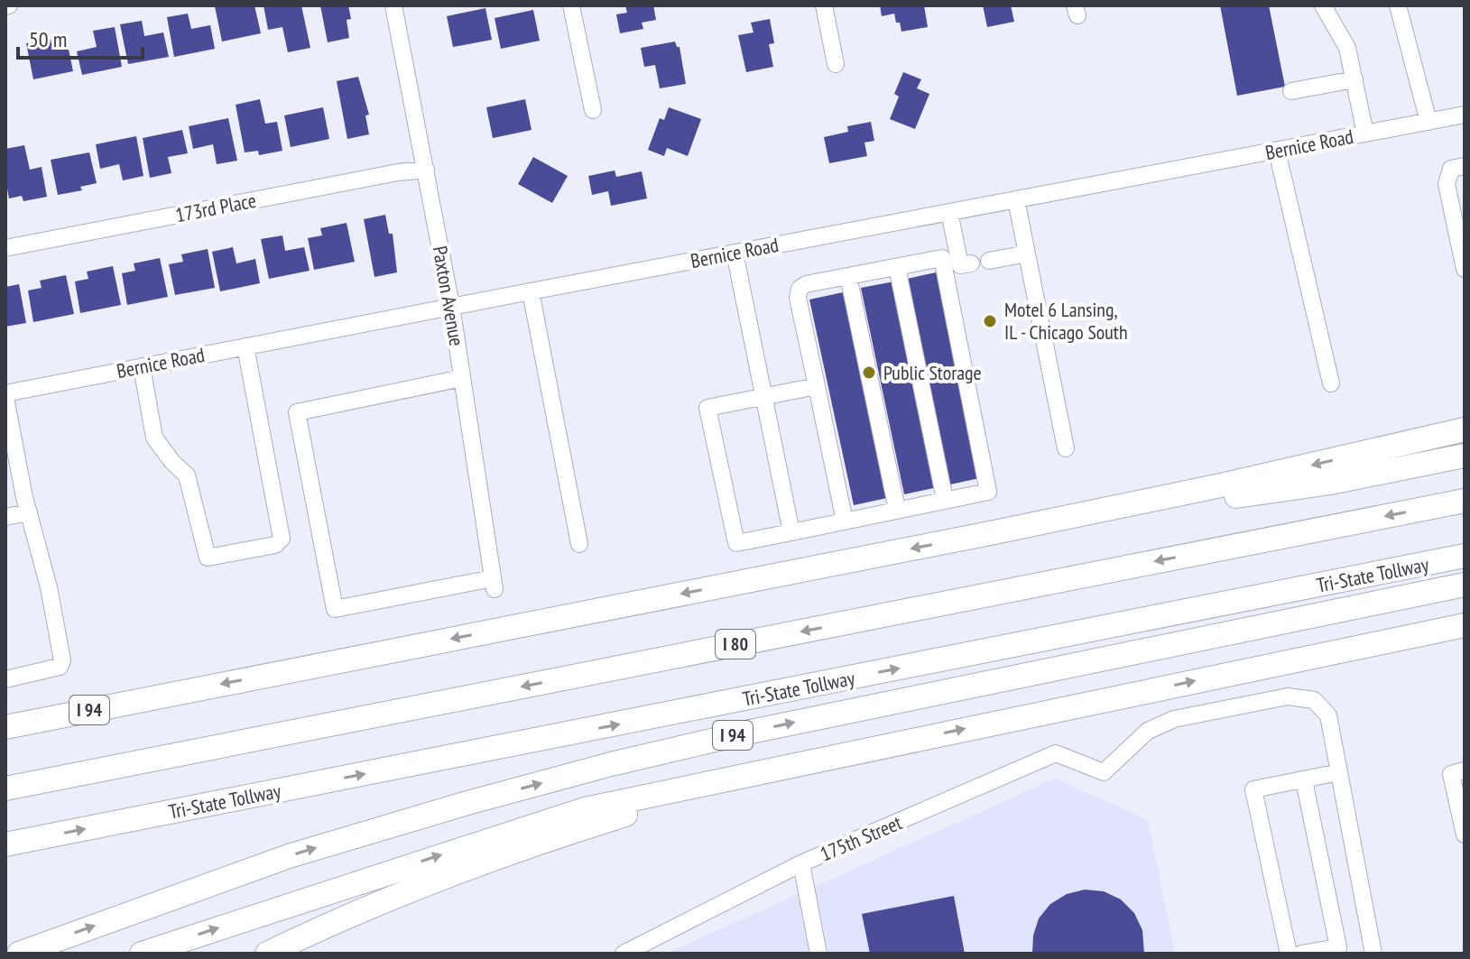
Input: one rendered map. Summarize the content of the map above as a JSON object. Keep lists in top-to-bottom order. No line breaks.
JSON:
{"streets":{"highway":["Tri-State Tollway","I 80","I 94"],"street":["Bernice Road","173rd Place","Paxton Avenue","175th Street"]},"crossings":[["Bernice Road","Paxton Avenue"],["173rd Place","Paxton Avenue"]],"places":["Motel 6 Lansing, IL - Chicago South","Public Storage"],"scale_bar":"50 m"}
